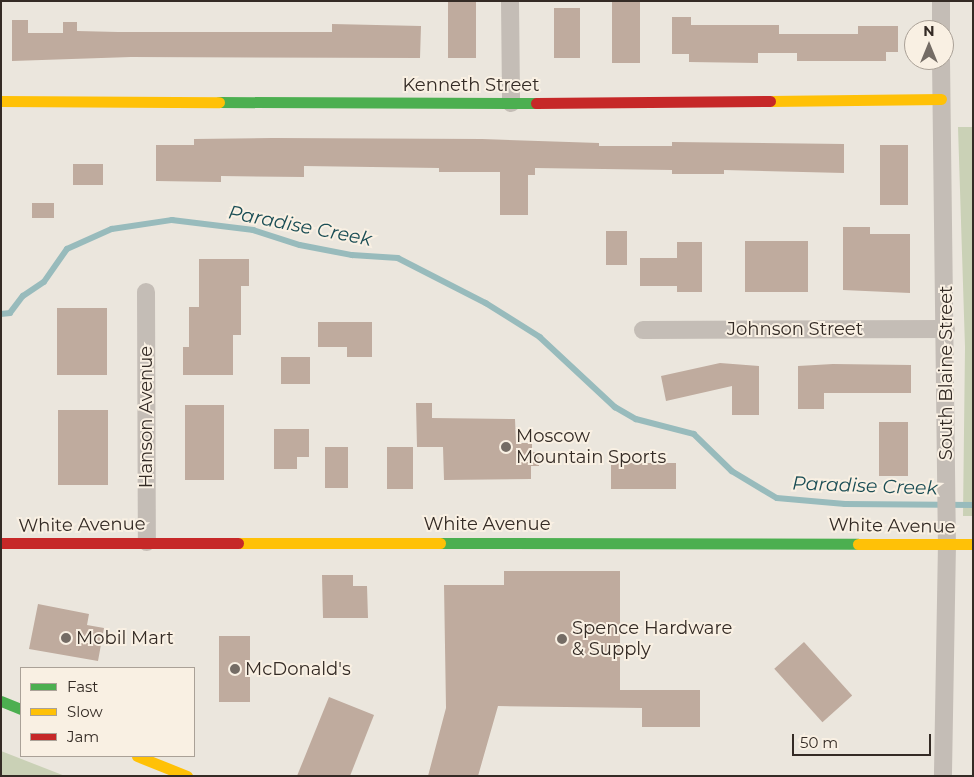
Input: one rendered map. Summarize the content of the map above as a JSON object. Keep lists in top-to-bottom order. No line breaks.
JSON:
{"streets":{"street":["Kenneth Street","Johnson Street","South Blaine Street","Hanson Avenue","White Avenue"]},"crossings":[["Kenneth Street","South Blaine Street"],["Johnson Street","South Blaine Street"],["South Blaine Street","White Avenue"],["Hanson Avenue","White Avenue"]],"water":["Paradise Creek"],"places":["Moscow Mountain Sports","Mobil Mart","Spence Hardware & Supply","McDonald's"],"legend":["Fast","Slow","Jam"],"scale_bar":"50 m","north":"top"}
